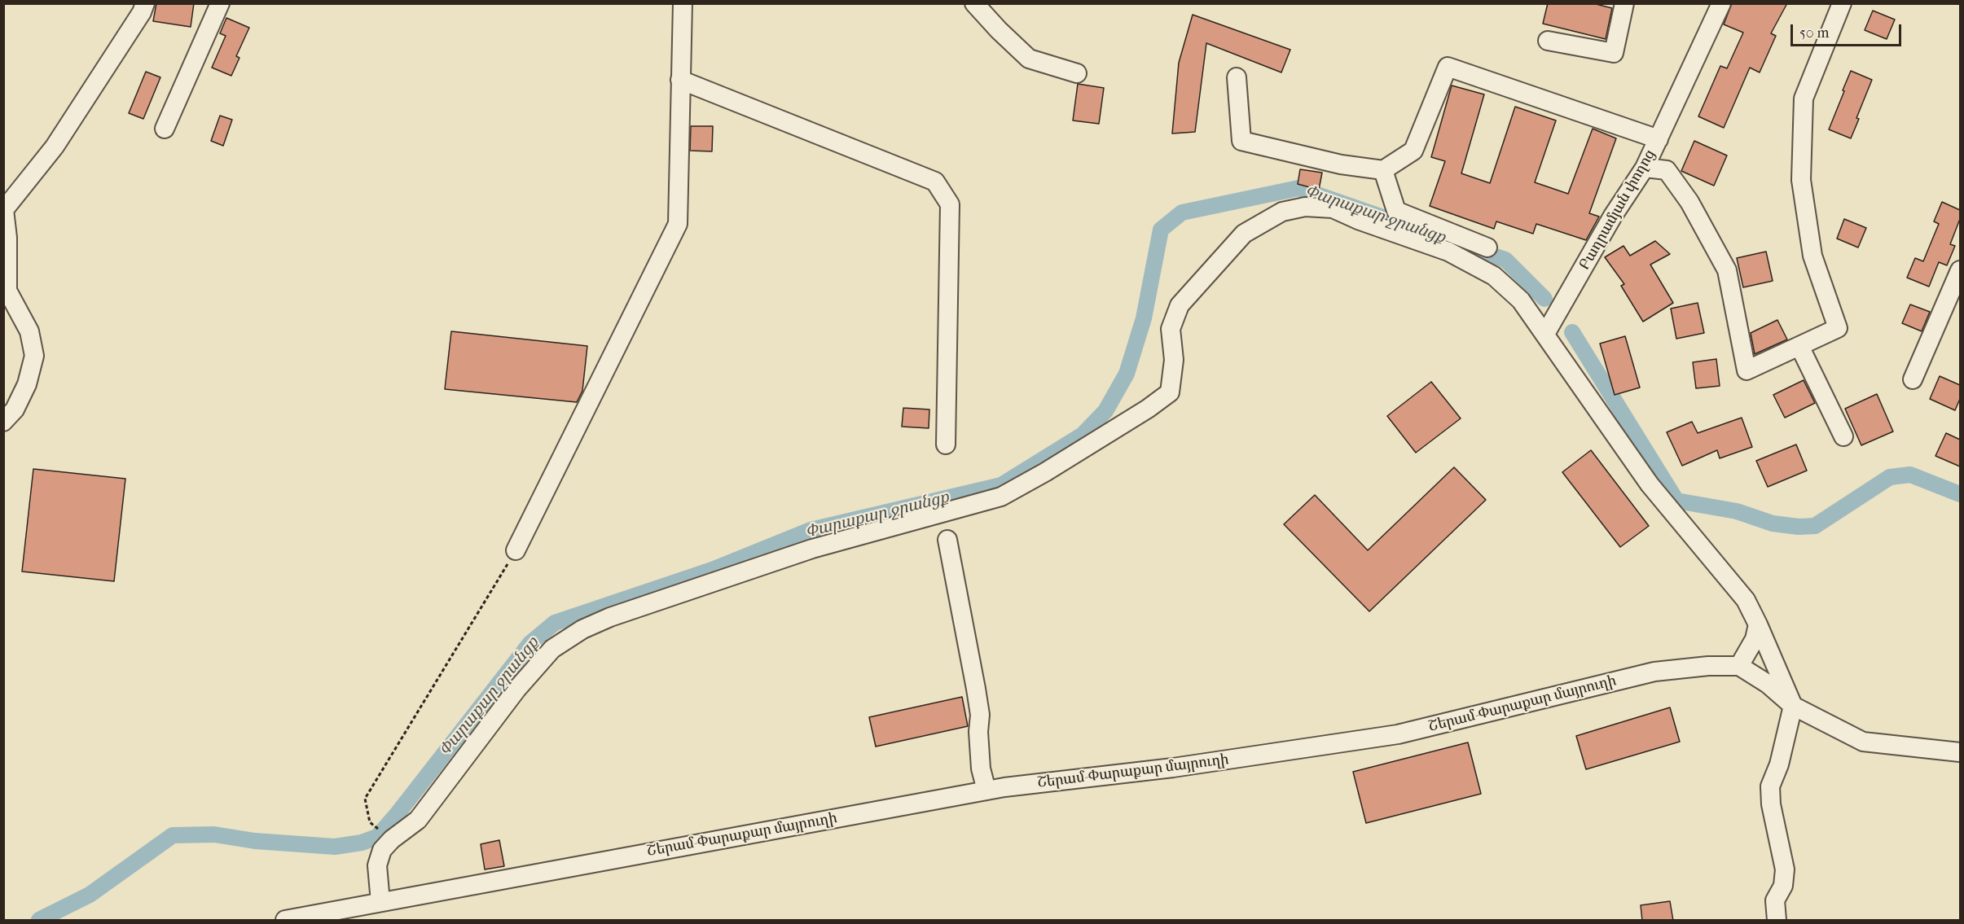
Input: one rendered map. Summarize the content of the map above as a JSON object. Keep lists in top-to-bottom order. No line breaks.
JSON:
{"streets":{"street":["Բաղրամյան փողոց","Շերամ-Փարաքար մայրուղի"]},"water":["Փարաքար ջրանցք"],"scale_bar":"50 m"}
